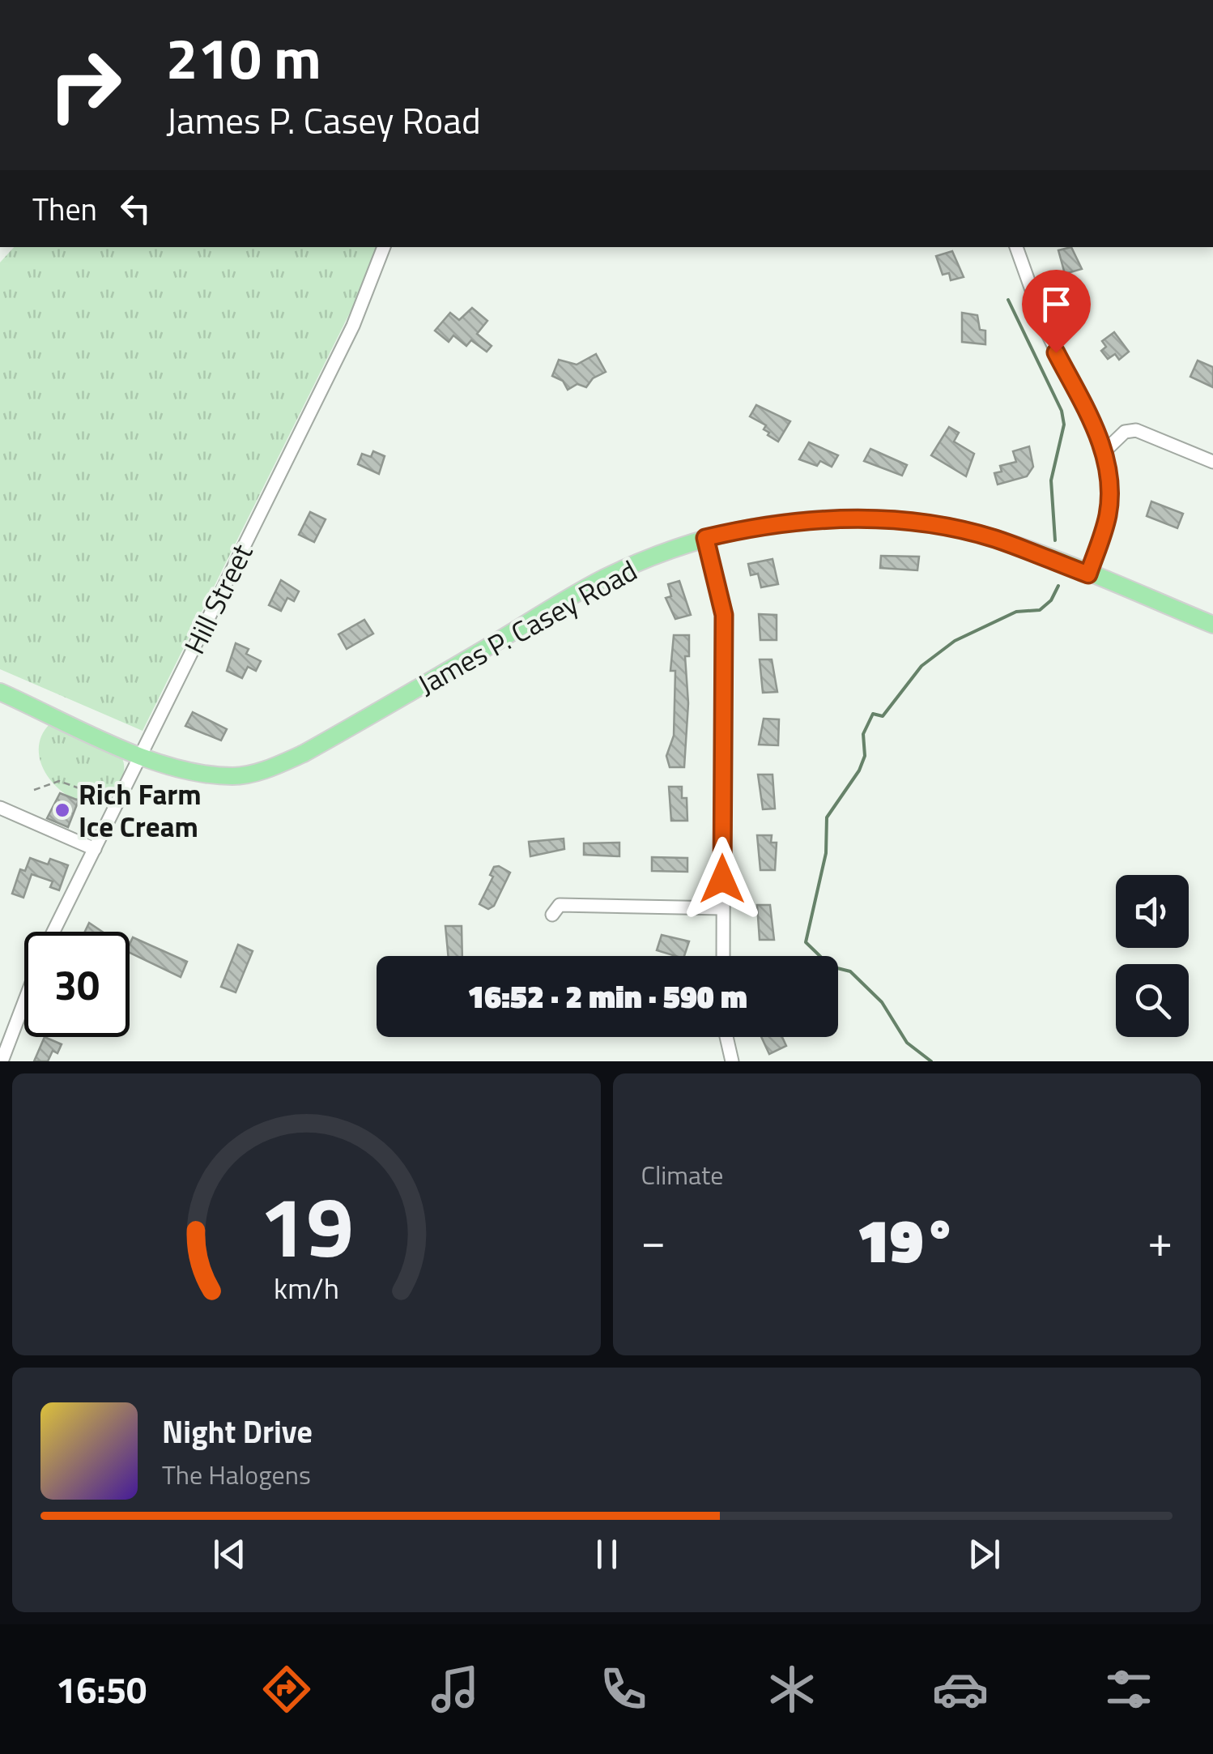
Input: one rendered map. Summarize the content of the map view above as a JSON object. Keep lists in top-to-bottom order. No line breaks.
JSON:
{"streets":{"main road":["James P. Casey Road"],"street":["Hill Street"]},"crossings":[["Hill Street","James P. Casey Road"]],"places":["Rich Farm Ice Cream"],"page":{"turn":["210 m","James P. Casey Road"],"then":"Then","limit":"30","trip":"16:52 · 2 min · 590 m","tile":"Climate","heat":["−","19°","+"],"song":["Night Drive","The Halogens"],"tabs":"16:50","gauge":["19","km/h"]}}
